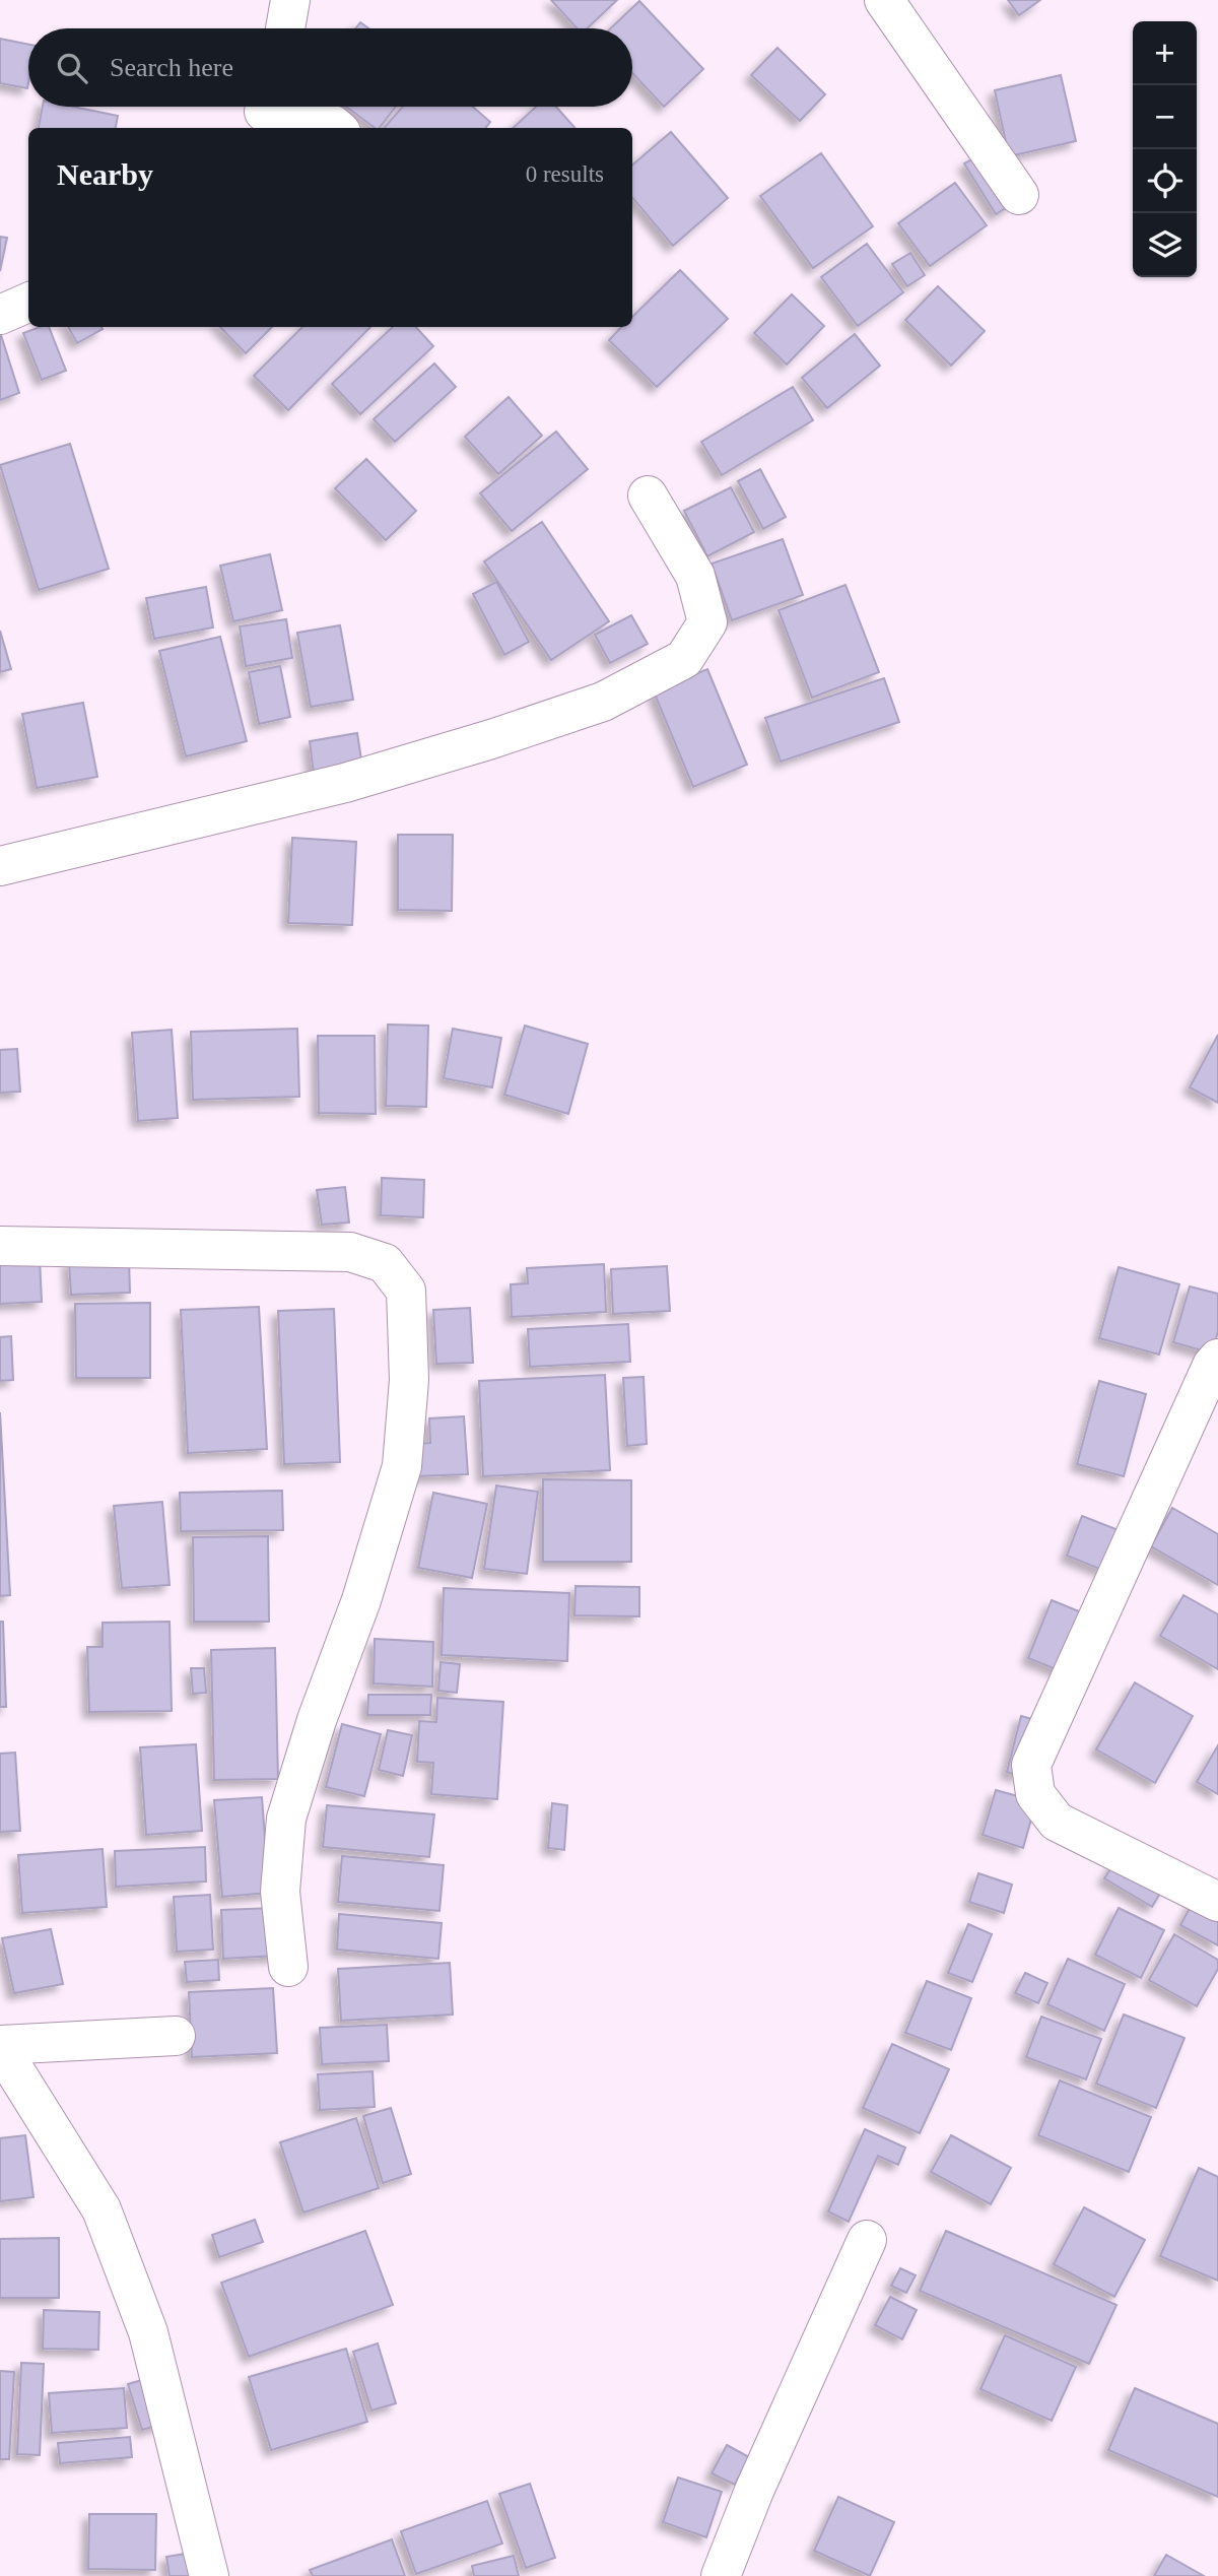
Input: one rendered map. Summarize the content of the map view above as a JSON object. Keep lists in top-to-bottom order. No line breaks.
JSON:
{"page":{"map_buttons":["+","−"],"search":"Search here","heading":["Nearby","0 results"]}}
